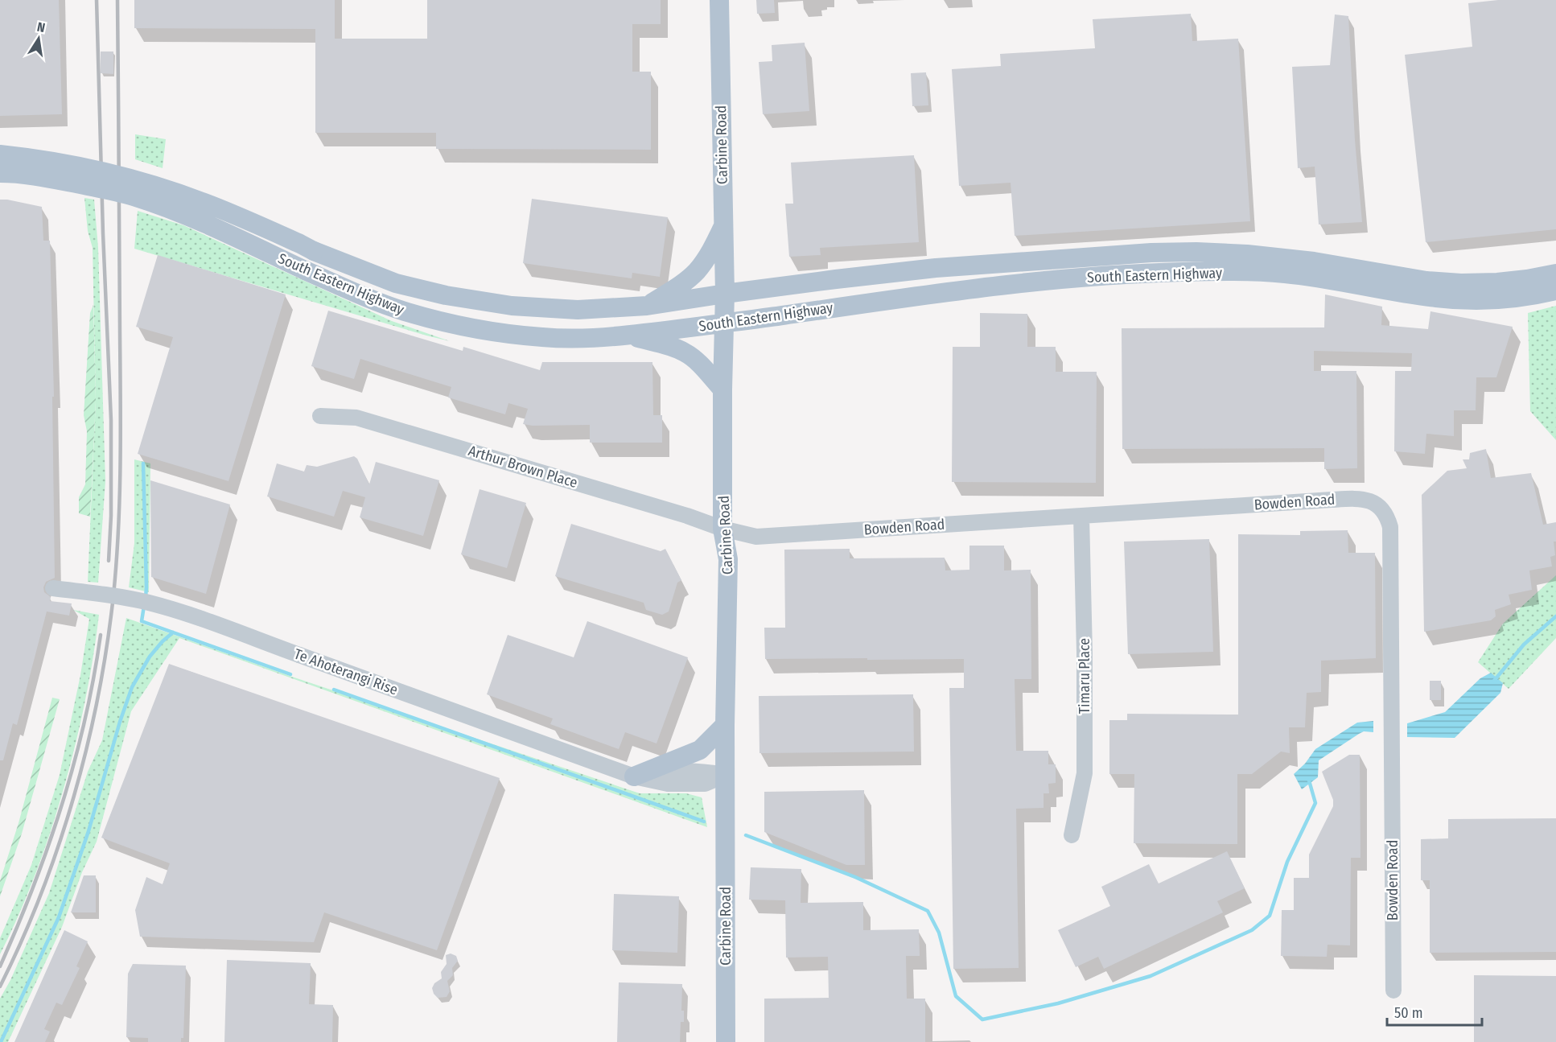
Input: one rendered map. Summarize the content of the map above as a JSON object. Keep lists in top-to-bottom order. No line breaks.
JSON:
{"streets":{"main road":["Carbine Road","South Eastern Highway"],"street":["Arthur Brown Place","Bowden Road","Te Ahoterangi Rise","Timaru Place"]},"crossings":[["Carbine Road","South Eastern Highway"],["Carbine Road","Arthur Brown Place"],["Carbine Road","Bowden Road"],["Carbine Road","Te Ahoterangi Rise"],["Arthur Brown Place","Bowden Road"],["Bowden Road","Timaru Place"]],"scale_bar":"50 m","north":"top"}
